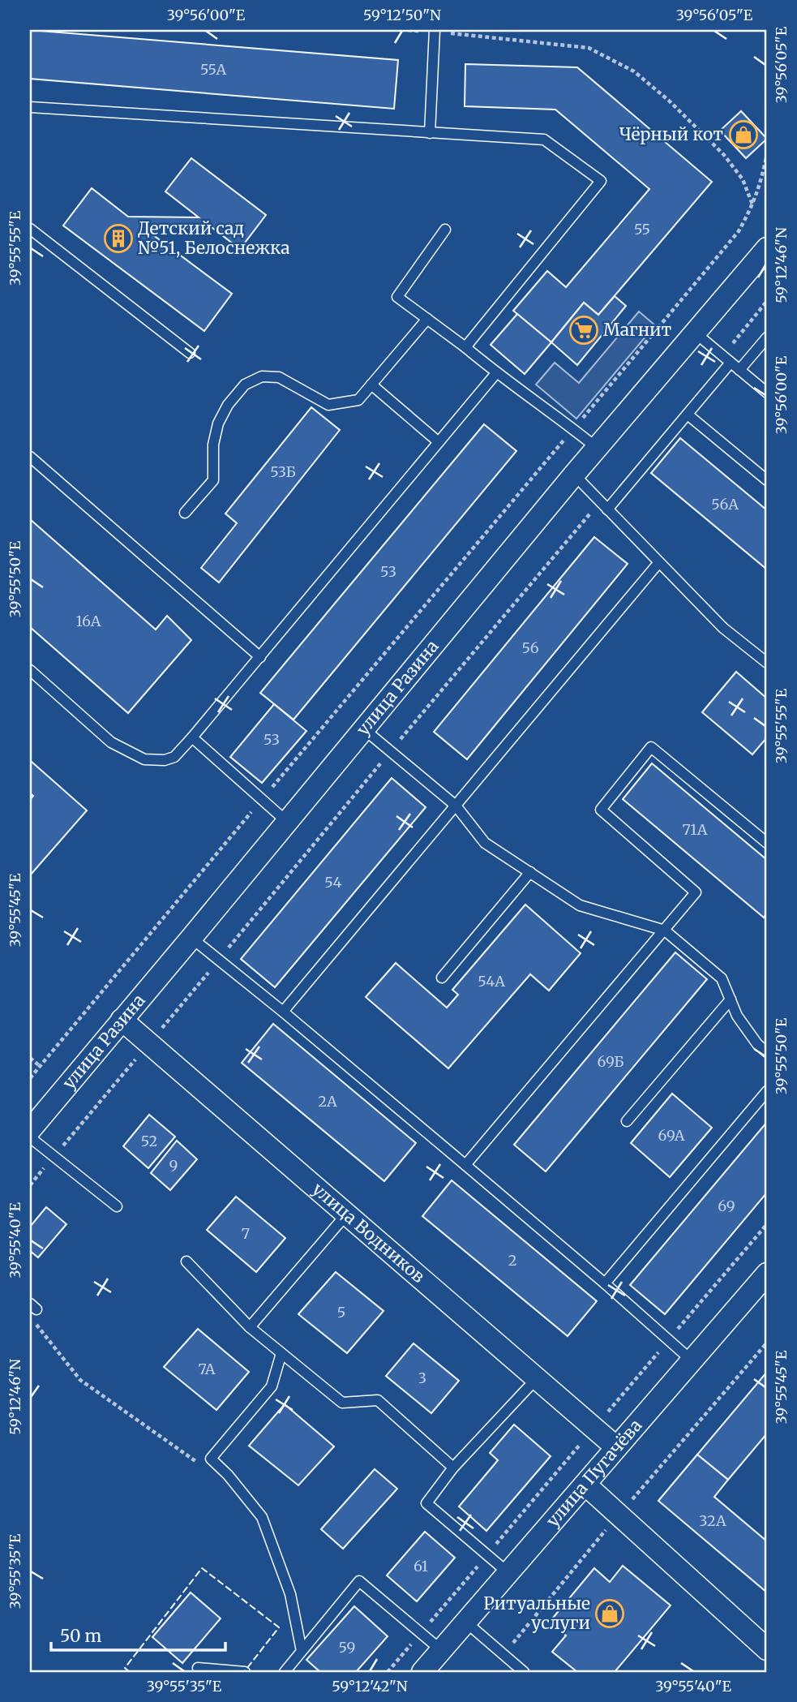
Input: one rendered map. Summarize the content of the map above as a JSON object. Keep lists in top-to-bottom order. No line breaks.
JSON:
{"streets":{"street":["улица Разина","улица Водников","улица Пугачёва"]},"crossings":[["улица Разина","улица Водников"],["улица Водников","улица Пугачёва"]],"places":{"shop":["Чёрный кот","Ритуальные услуги"],"building":["Детский сад №51, Белоснежка"],"supermarket":["Магнит"]},"house_numbers":["55А","55","53Б","56А","53","16А","56","53","71А","54","54А","69Б","2А","69А","52","9","69","7","2","5","7А","3","32А","61","59"],"scale_bar":"50 m","coordinates":["39°56'00\"E","59°12'50\"N","39°56'05\"E","39°55'55\"E","59°12'46\"N","39°55'50\"E","39°55'45\"E","39°55'40\"E","39°55'35\"E","59°12'42\"N"]}
